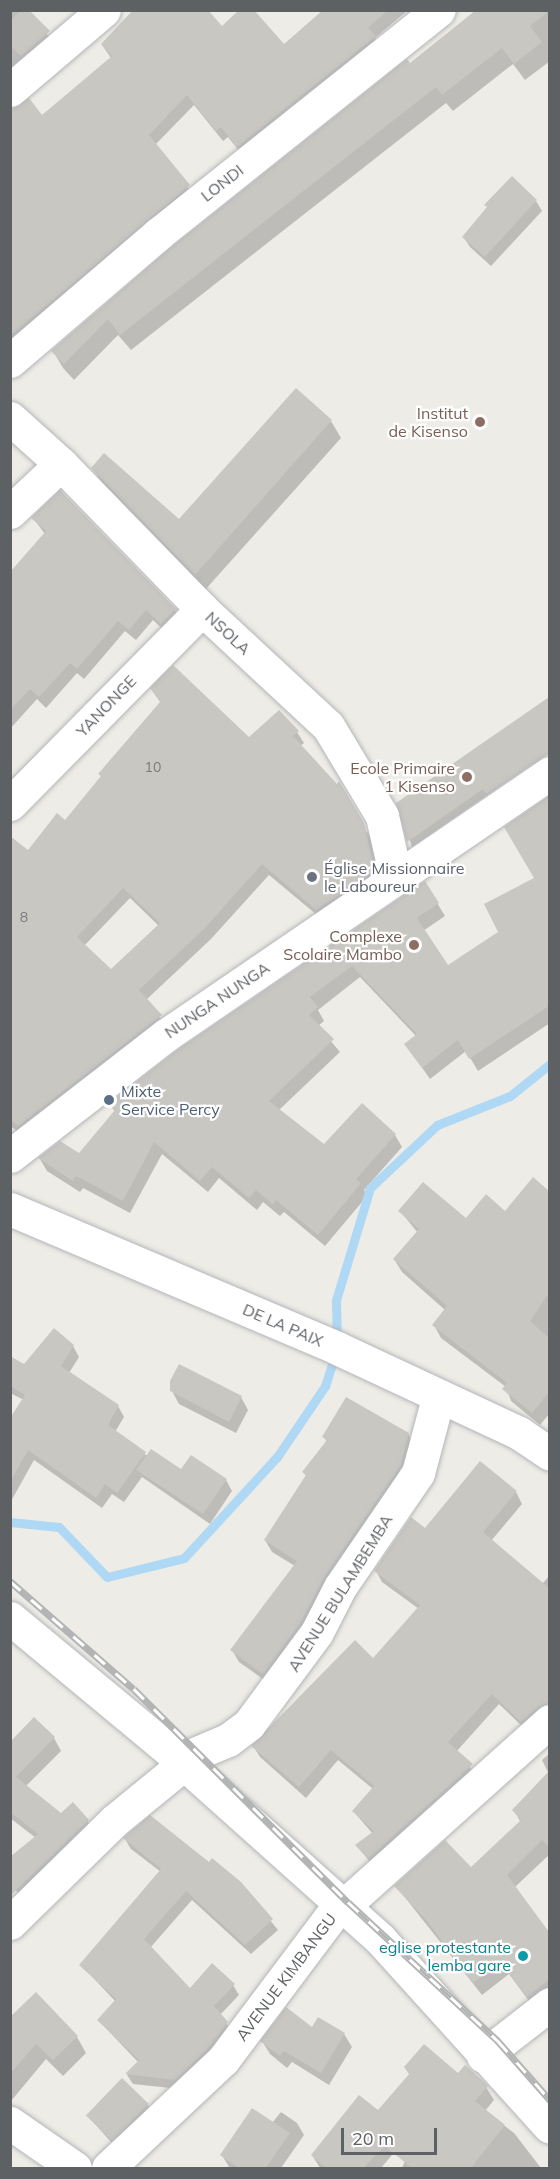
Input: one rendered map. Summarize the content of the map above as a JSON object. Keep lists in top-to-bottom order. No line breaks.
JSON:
{"streets":{"street":["LONDI","NSOLA","YANONGE","NUNGA NUNGA","DE LA PAIX","AVENUE BULAMBEMBA","AVENUE KIMBANGU"]},"crossings":[["NSOLA","YANONGE"],["NSOLA","NUNGA NUNGA"],["DE LA PAIX","AVENUE BULAMBEMBA"]],"places":["Institut de Kisenso","Ecole Primaire 1 Kisenso","Église Missionnaire le Laboureur","Complexe Scolaire Mambo","Mixte Service Percy","eglise protestante lemba gare"],"house_numbers":["10","8"],"scale_bar":"20 m"}
